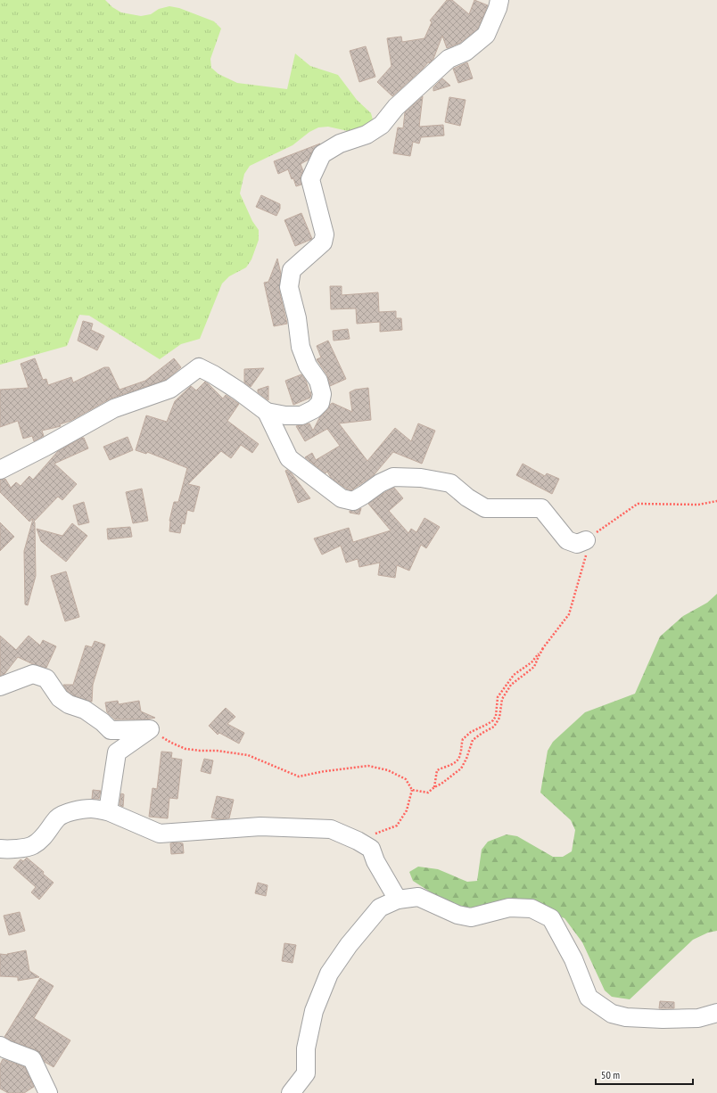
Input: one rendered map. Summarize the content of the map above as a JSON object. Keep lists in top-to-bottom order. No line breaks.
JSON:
{"scale_bar":"50 m"}
